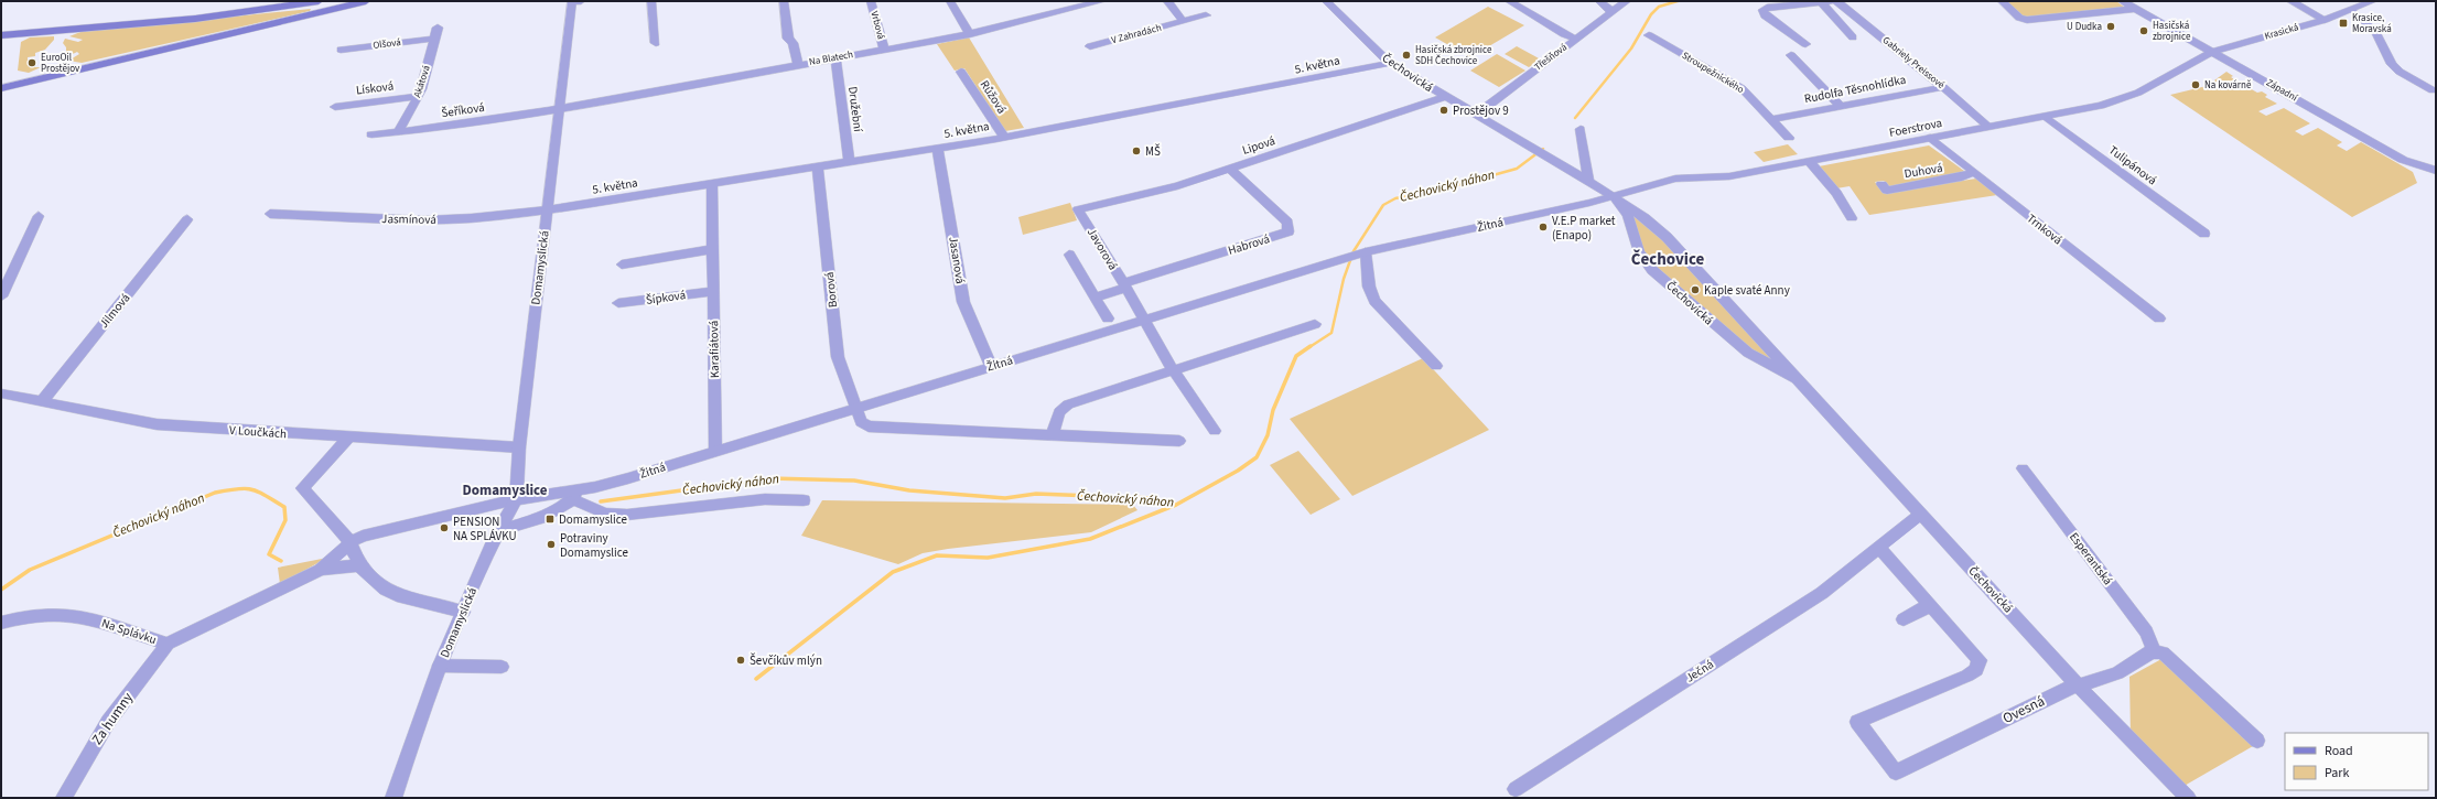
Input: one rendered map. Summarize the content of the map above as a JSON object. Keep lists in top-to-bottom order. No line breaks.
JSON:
{"streets":{"street":["Vrbová","Krasická","V Zahradách","Olšová","Třešňová","Na Blatech","Gabriely Preissové","5. května","Čechovická","Stroupežnického","Akátová","Lísková","Rudolfa Těsnohlídka","Západní","Růžová","Družební","Šeříková","Foerstrova","Lipová","Tulipánová","Duhová","Jasmínová","Žitná","Trnková","Habrová","Javorová","Jasanová","Domamyslická","Borová","Šípková","Jilmová","Karafiátová","V Loučkách","Esperantská","Na Splávku","Ječná","Ovesná","Za humny"]},"crossings":[["Vrbová","Na Blatech"],["Krasická","Západní"],["Krasická","Foerstrova"],["Olšová","Akátová"],["Třešňová","Čechovická"],["Na Blatech","Družební"],["Na Blatech","Šeříková"],["Na Blatech","Domamyslická"],["Gabriely Preissové","Rudolfa Těsnohlídka"],["Gabriely Preissové","Foerstrova"],["5. května","Čechovická"],["5. května","Růžová"],["5. května","Družební"],["5. května","Jasmínová"],["5. května","Jasanová"],["5. května","Domamyslická"],["5. května","Borová"],["5. května","Karafiátová"],["Čechovická","Foerstrova"],["Čechovická","Lipová"],["Čechovická","Žitná"],["Čechovická","Ječná"],["Čechovická","Ovesná"],["Stroupežnického","Rudolfa Těsnohlídka"],["Akátová","Lísková"],["Akátová","Šeříková"],["Západní","Foerstrova"],["Šeříková","Domamyslická"],["Foerstrova","Tulipánová"],["Foerstrova","Žitná"],["Foerstrova","Trnková"],["Lipová","Habrová"],["Lipová","Javorová"],["Duhová","Trnková"],["Jasmínová","Domamyslická"],["Žitná","Javorová"],["Žitná","Jasanová"],["Žitná","Domamyslická"],["Žitná","Borová"],["Žitná","Karafiátová"],["Žitná","Na Splávku"],["Habrová","Javorová"],["Domamyslická","V Loučkách"],["Domamyslická","Na Splávku"],["Šípková","Karafiátová"],["Jilmová","V Loučkách"],["Esperantská","Ovesná"],["Na Splávku","Za humny"]],"districts":["Čechovice","Domamyslice"],"water":["Čechovický náhon"],"places":{"transit":["Krasice, Moravská","Domamyslice"],"other":["U Dudka","Hasičská zbrojnice","Hasičská zbrojnice SDH Čechovice","EuroOil Prostějov","Na kovárně","Prostějov 9","MŠ","V.E.P market (Enapo)","Kaple svaté Anny","PENSION NA SPLÁVKU","Potraviny Domamyslice","Ševčíkův mlýn"]},"legend":["Road","Park"]}
